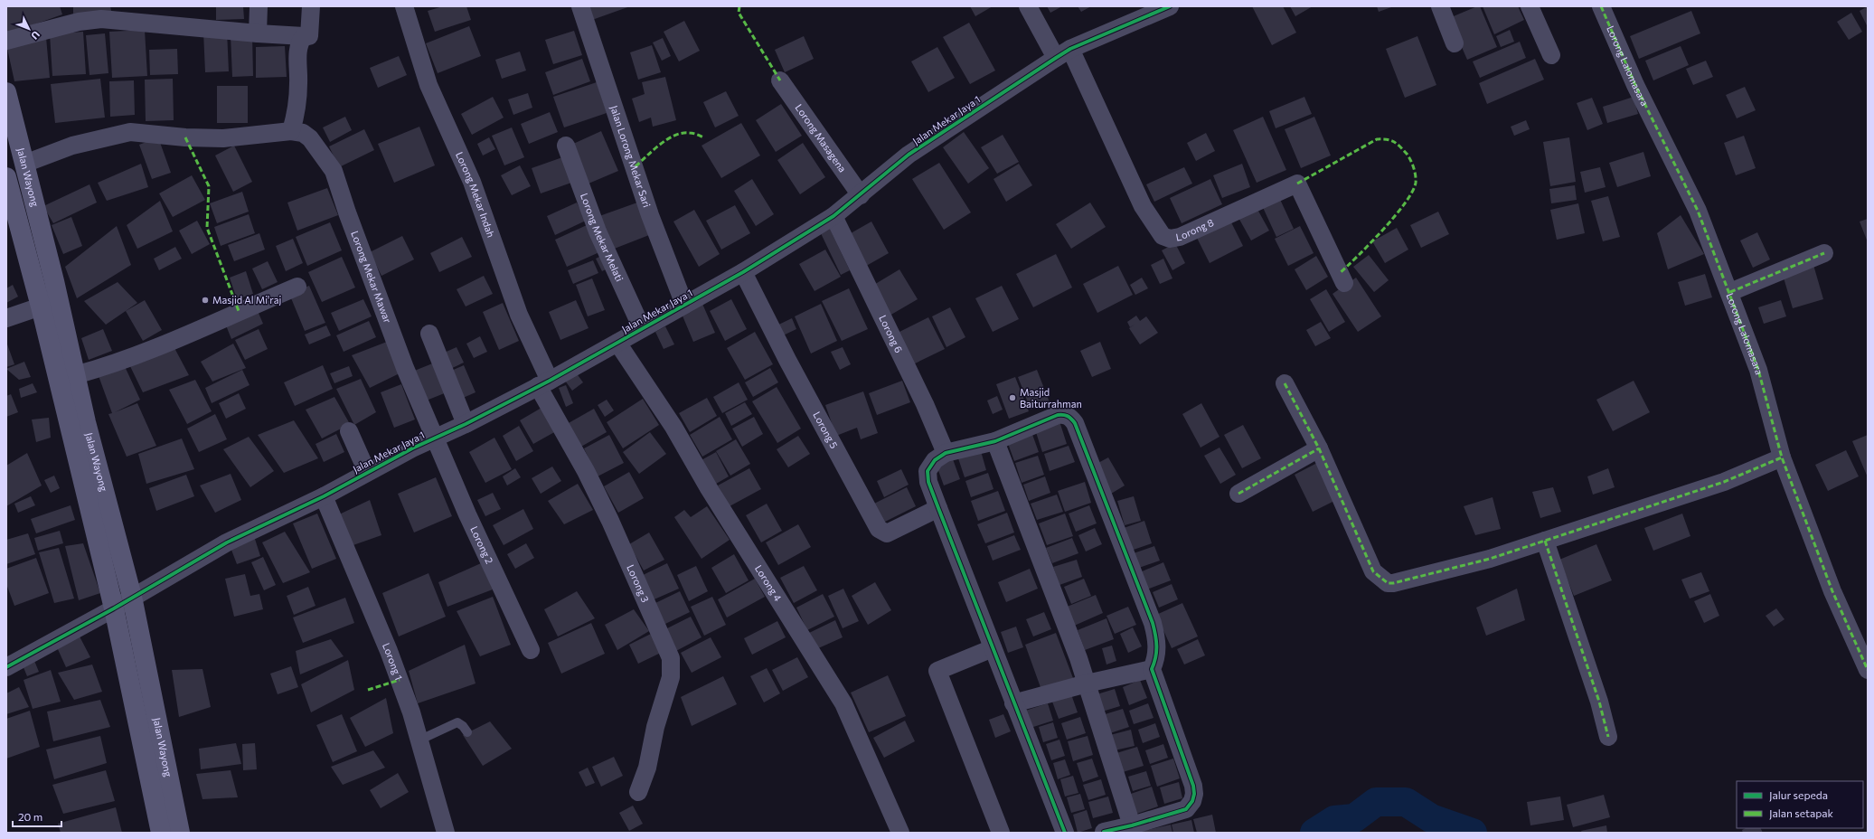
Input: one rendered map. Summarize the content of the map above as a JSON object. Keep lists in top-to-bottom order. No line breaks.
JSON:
{"streets":{"street":["Lorong Lalomasara","Jalan Mekar Jaya 1","Lorong Masagena","Jalan Lorong Mekar Sari","Jalan Wayong","Lorong Mekar Indah","Lorong 8","Lorong Mekar Melati","Lorong Mekar Mawar","Lorong 6","Lorong 5","Lorong 2","Lorong 4","Lorong 3","Lorong 1"]},"crossings":[["Jalan Mekar Jaya 1","Lorong Masagena"],["Jalan Mekar Jaya 1","Jalan Lorong Mekar Sari"],["Jalan Mekar Jaya 1","Jalan Wayong"],["Jalan Mekar Jaya 1","Lorong Mekar Indah"],["Jalan Mekar Jaya 1","Lorong 8"],["Jalan Mekar Jaya 1","Lorong Mekar Melati"],["Jalan Mekar Jaya 1","Lorong Mekar Mawar"],["Jalan Mekar Jaya 1","Lorong 6"],["Jalan Mekar Jaya 1","Lorong 5"],["Jalan Mekar Jaya 1","Lorong 2"],["Jalan Mekar Jaya 1","Lorong 4"],["Jalan Mekar Jaya 1","Lorong 3"],["Jalan Mekar Jaya 1","Lorong 1"],["Lorong Mekar Indah","Lorong 3"],["Lorong Mekar Mawar","Lorong 2"]],"places":["Masjid Al Mi'raj","Masjid Baiturrahman"],"legend":["Jalur sepeda","Jalan setapak"],"scale_bar":"20 m","north":"bottom right"}
